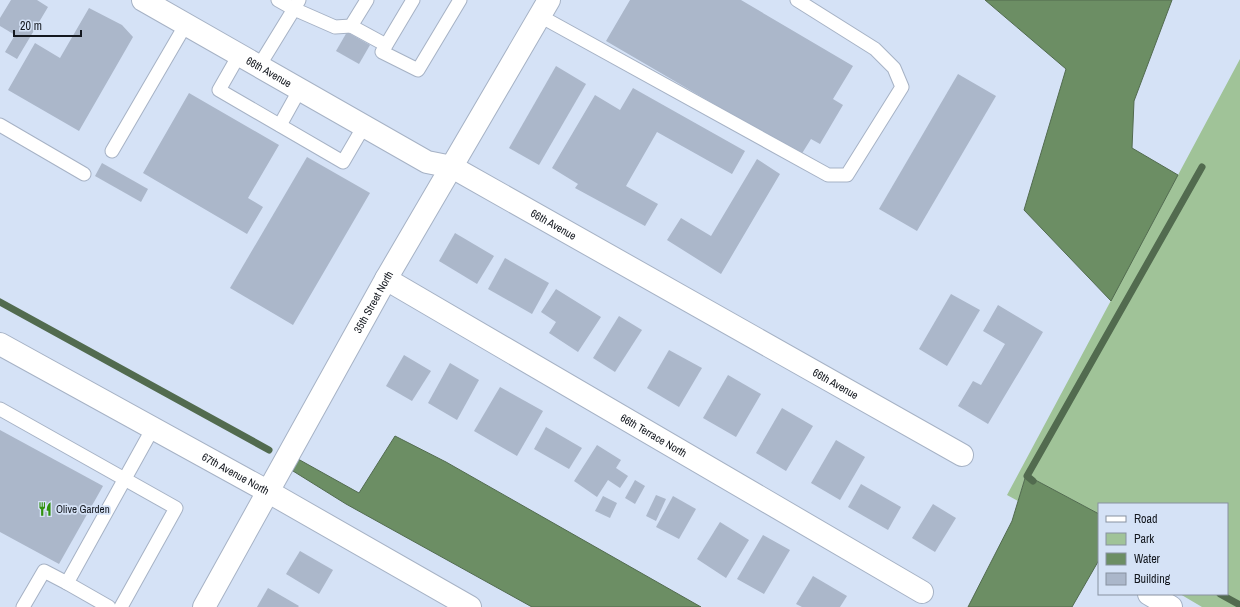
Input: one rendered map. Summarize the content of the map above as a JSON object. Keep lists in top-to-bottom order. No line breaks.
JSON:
{"streets":{"street":["66th Avenue","35th Street North","66th Terrace North","67th Avenue North"]},"crossings":[["66th Avenue","35th Street North"],["35th Street North","66th Terrace North"],["35th Street North","67th Avenue North"]],"places":{"restaurant":["Olive Garden"]},"legend":["Road","Park","Water","Building"],"scale_bar":"20 m"}
